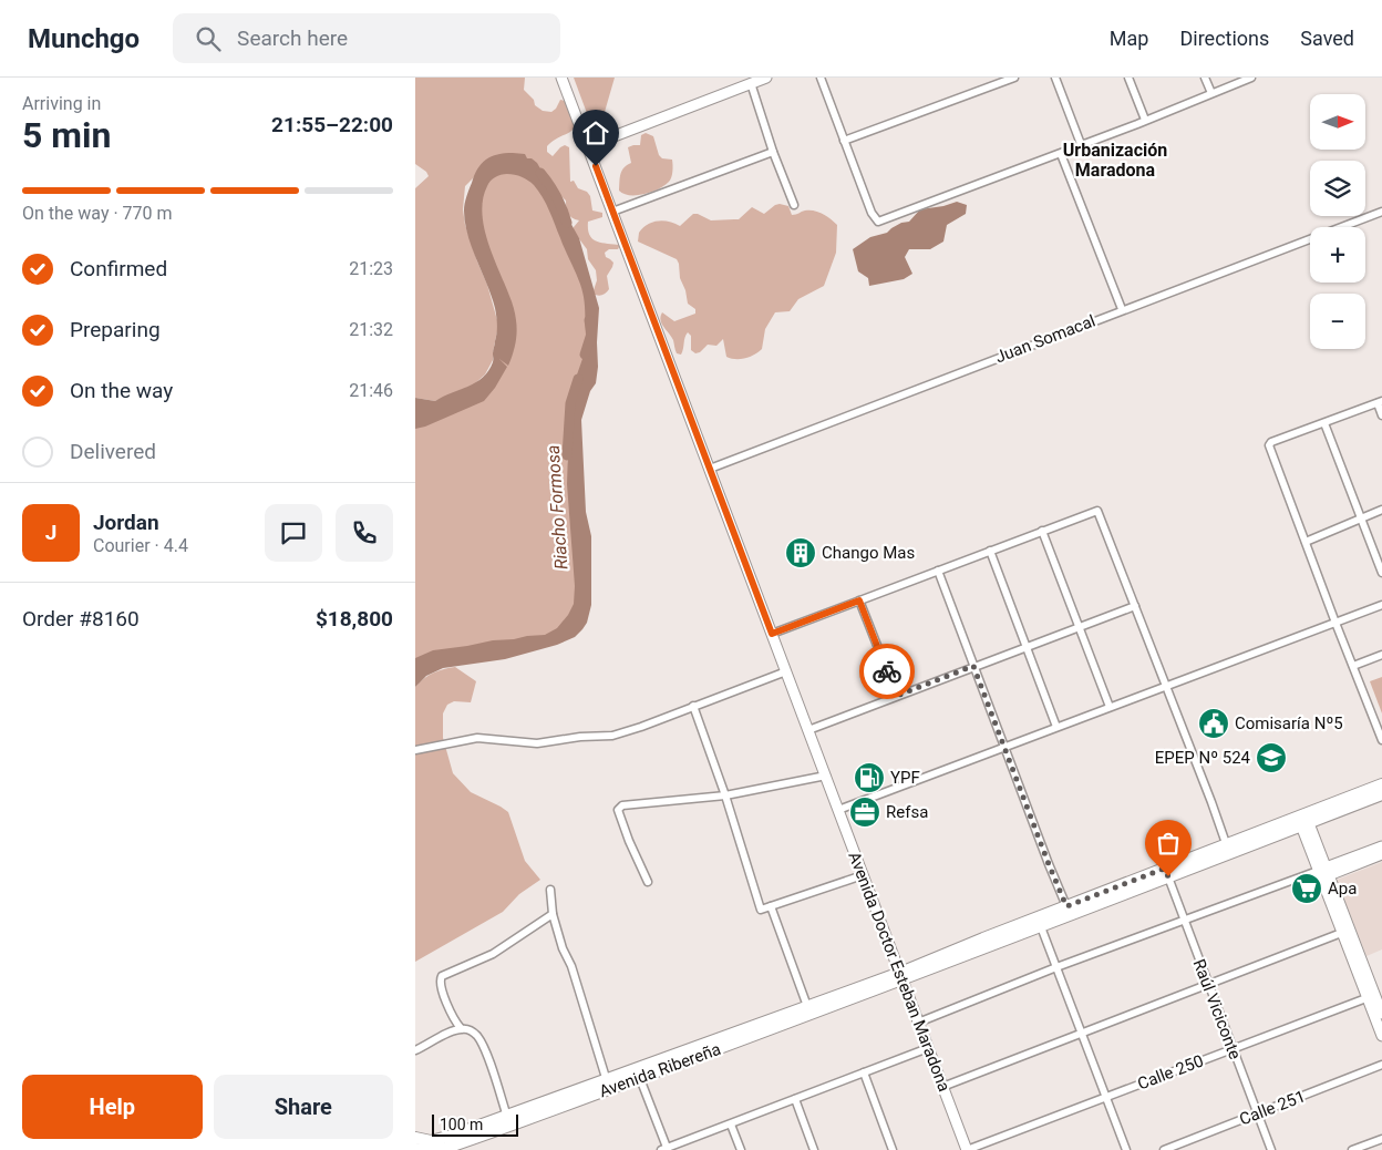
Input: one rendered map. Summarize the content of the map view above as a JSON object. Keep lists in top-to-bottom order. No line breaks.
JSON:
{"streets":{"main road":["Avenida Doctor Esteban Maradona","Avenida Ribereña"],"street":["Juan Somacal","Raúl Viciconte","Calle 250","Calle 251"]},"crossings":[["Juan Somacal","Avenida Doctor Esteban Maradona"],["Avenida Doctor Esteban Maradona","Avenida Ribereña"],["Avenida Doctor Esteban Maradona","Calle 250"],["Raúl Viciconte","Calle 250"],["Raúl Viciconte","Calle 251"]],"districts":["Urbanización Maradona"],"water":["Riacho Formosa"],"places":{"building":["Chango Mas"],"public building":["Comisaría Nº5"],"school or university":["EPEP Nº 524"],"fuel station":["YPF"],"office":["Refsa"],"supermarket":["Apa"]},"scale_bar":"100 m","north":"right","page":{"header":"Munchgo","search":"Search here","nav":["Map","Directions","Saved"],"heading":["5 min","Arriving in","21:55–22:00"],"panel":["Jordan","Courier · 4.4","Order #8160","$18,800"],"map_buttons":["+","−"],"bar":"On the way · 770 m","list":[["Confirmed","21:23"],["Preparing","21:32"],["On the way","21:46"],"Delivered"],"round":"J","buttons":["Help","Share"],"scale":"100 m"}}
